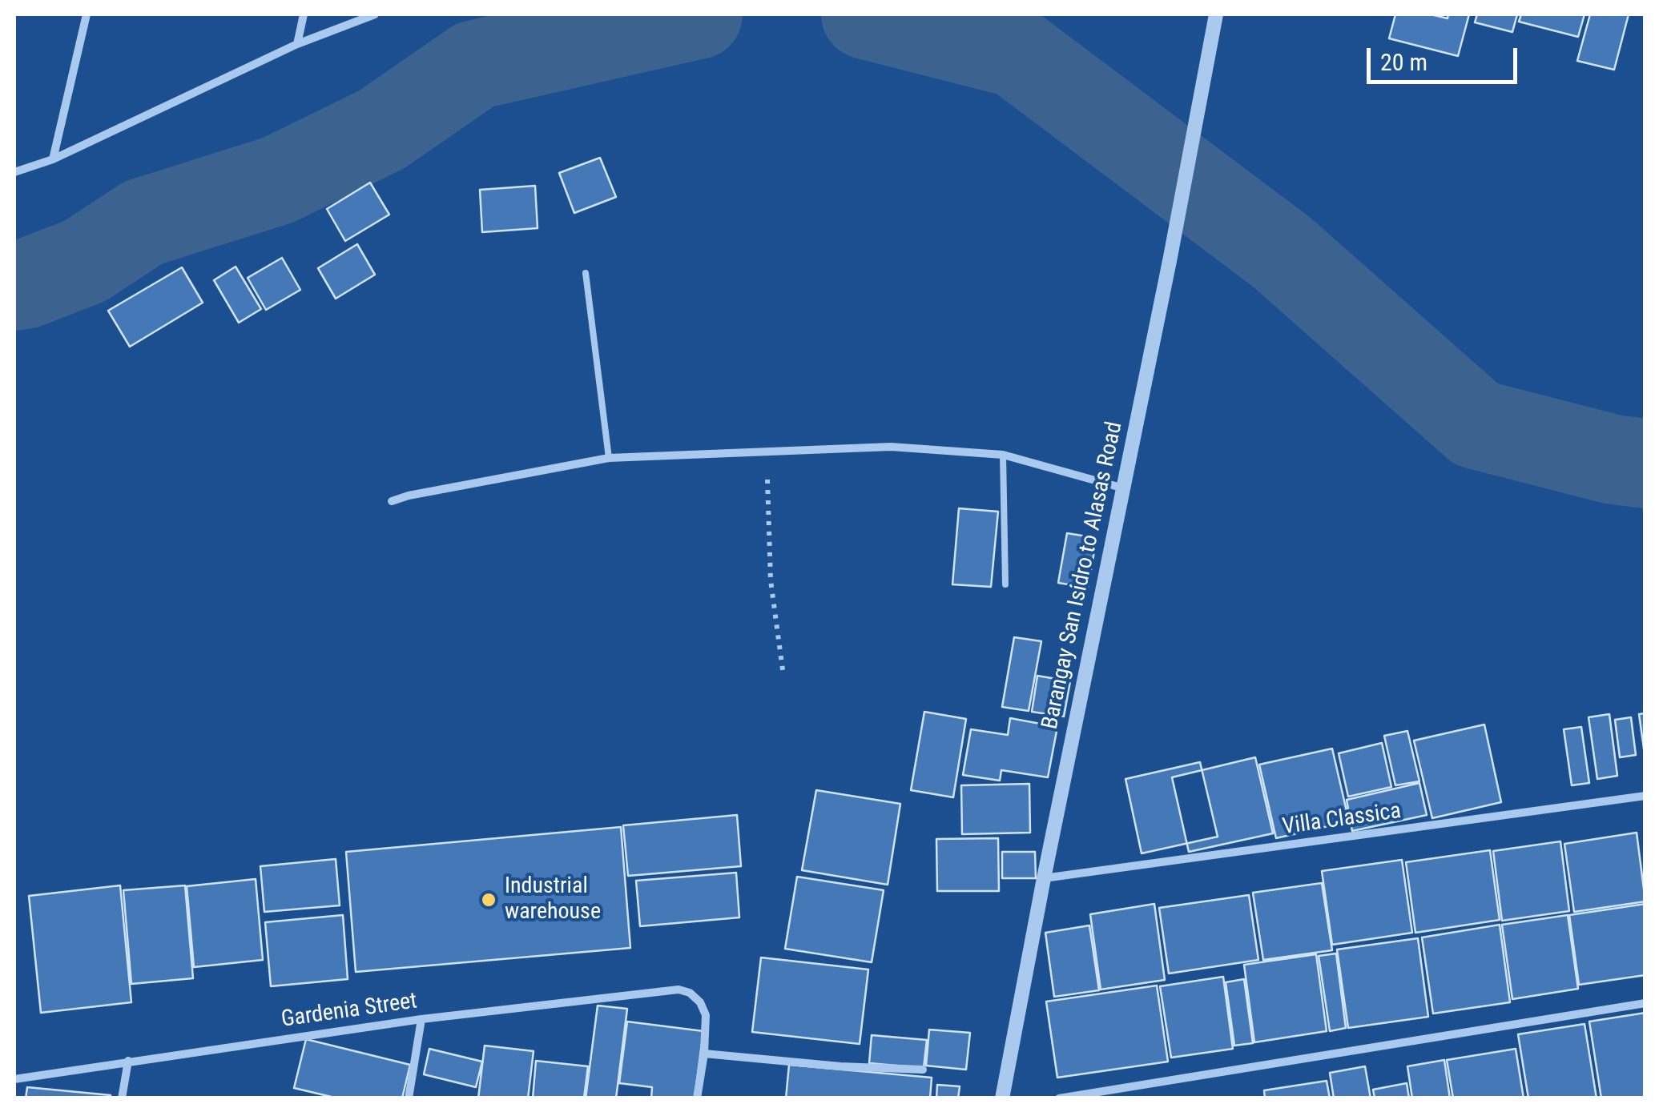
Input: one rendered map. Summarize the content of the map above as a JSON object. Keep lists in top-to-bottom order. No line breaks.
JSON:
{"streets":{"street":["Barangay San Isidro to Alasas Road","Villa Classica","Gardenia Street"]},"crossings":[["Barangay San Isidro to Alasas Road","Villa Classica"]],"places":["Industrial warehouse"],"scale_bar":"20 m"}
